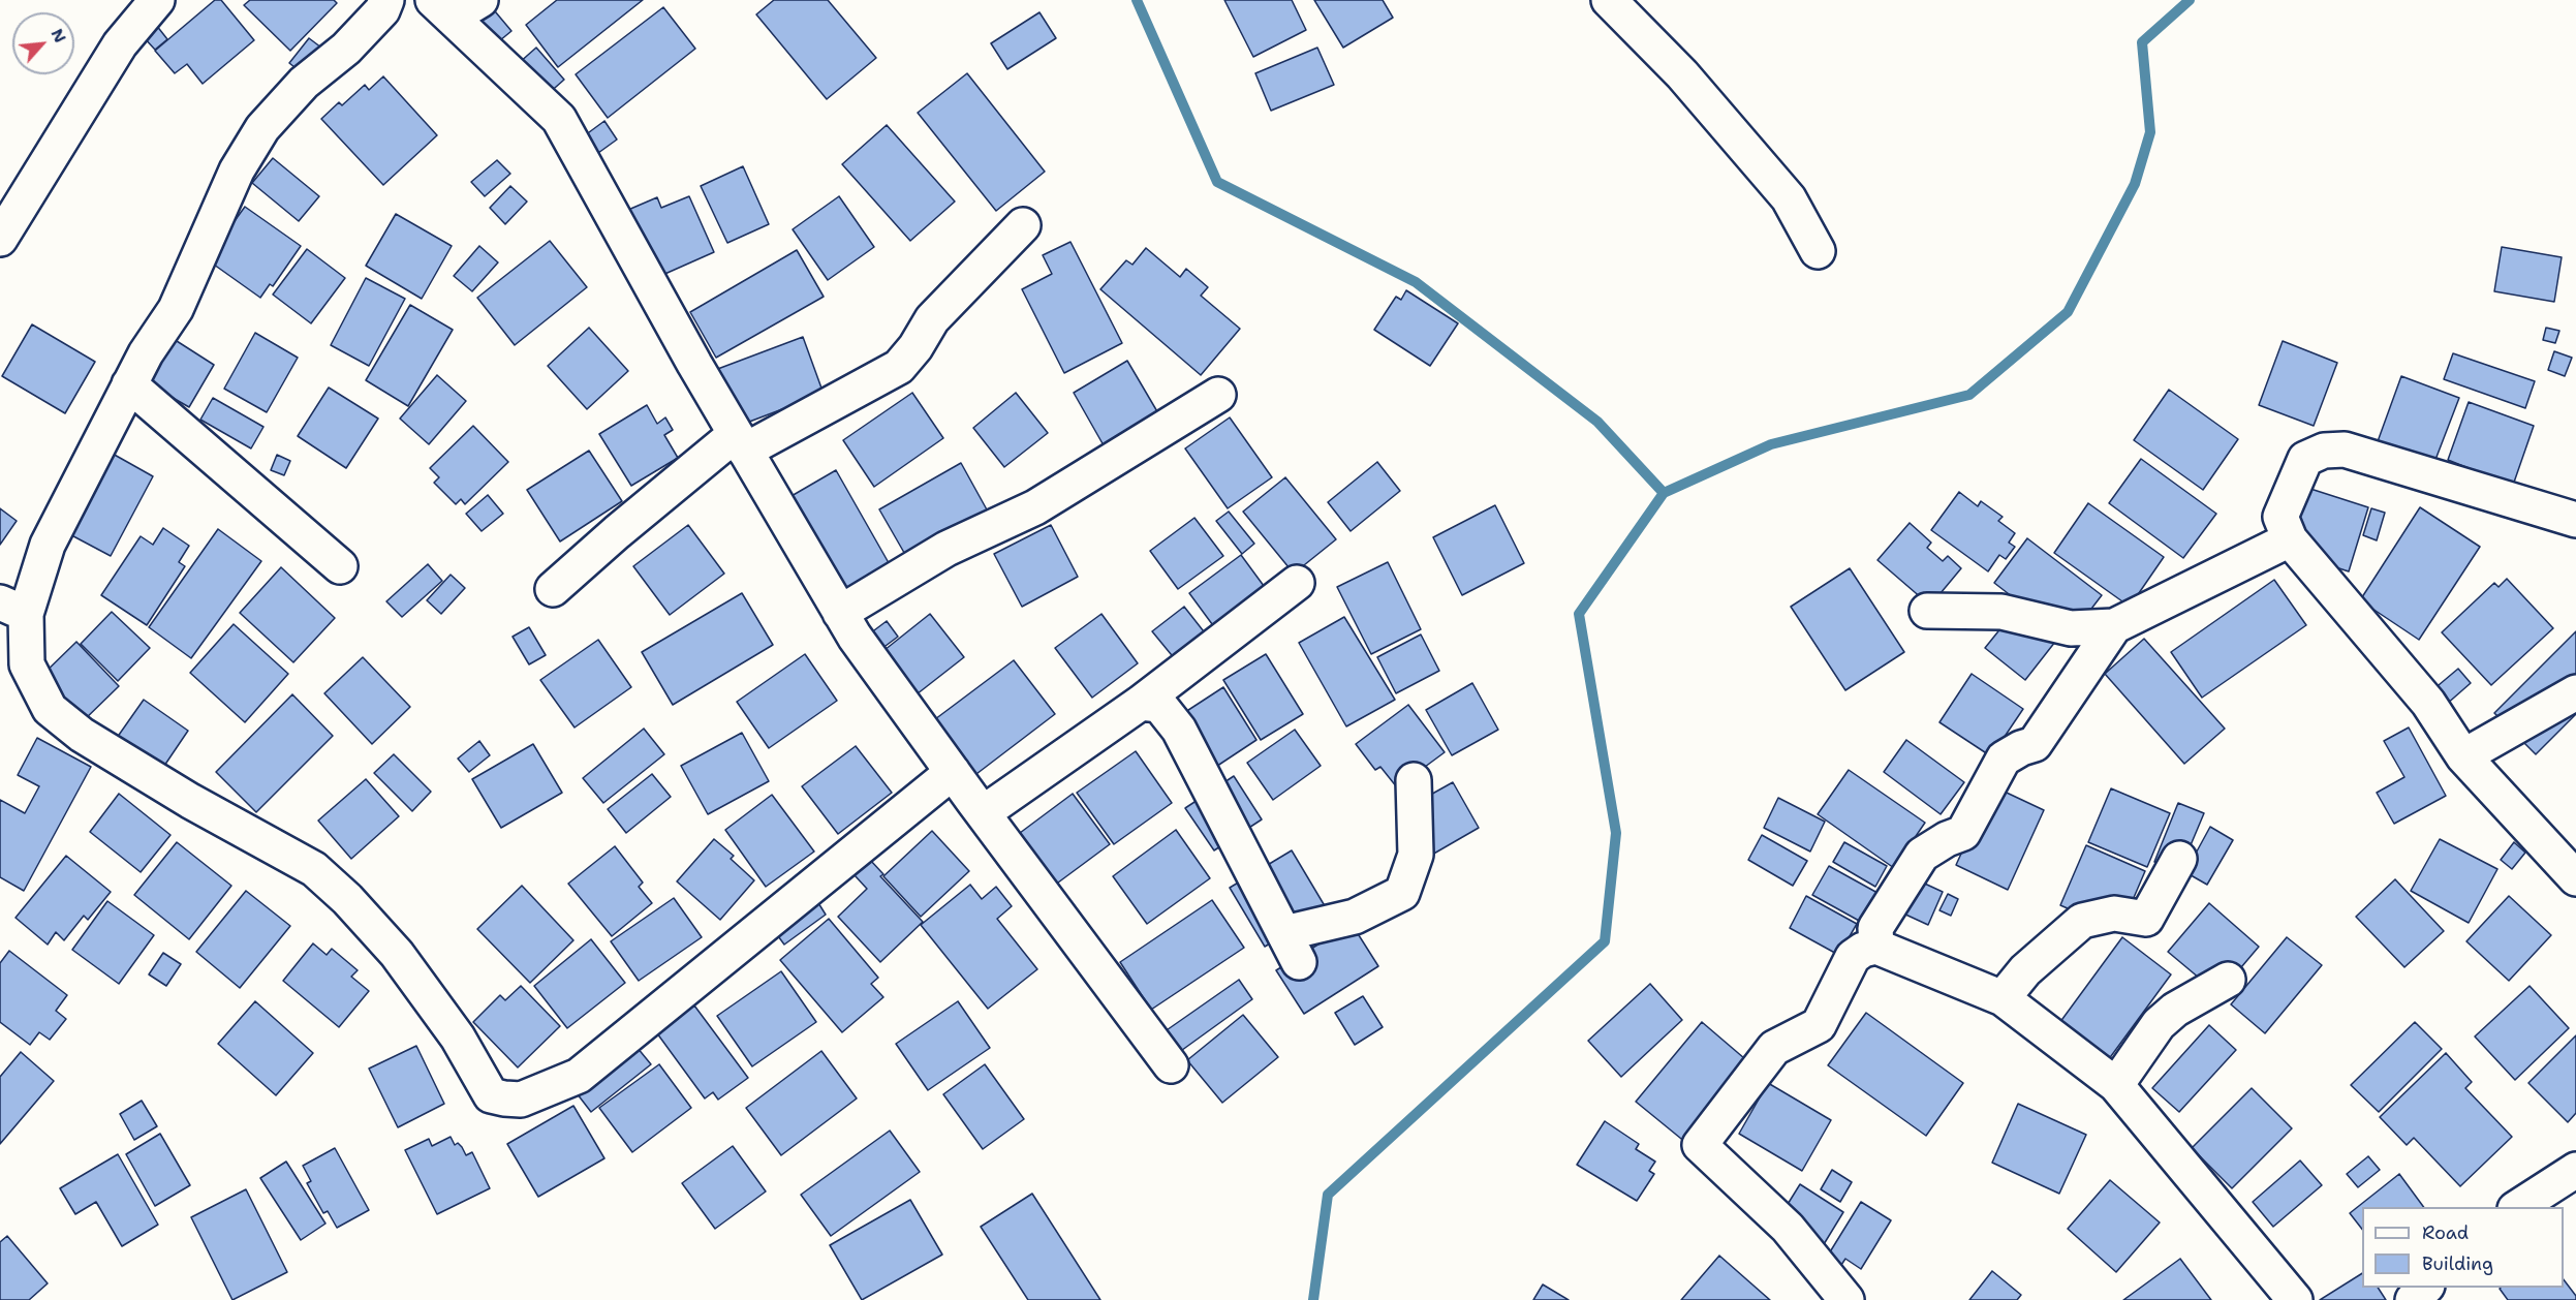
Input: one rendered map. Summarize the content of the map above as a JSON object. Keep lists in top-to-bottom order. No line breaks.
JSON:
{"legend":["Road","Building"],"north":"top right"}
